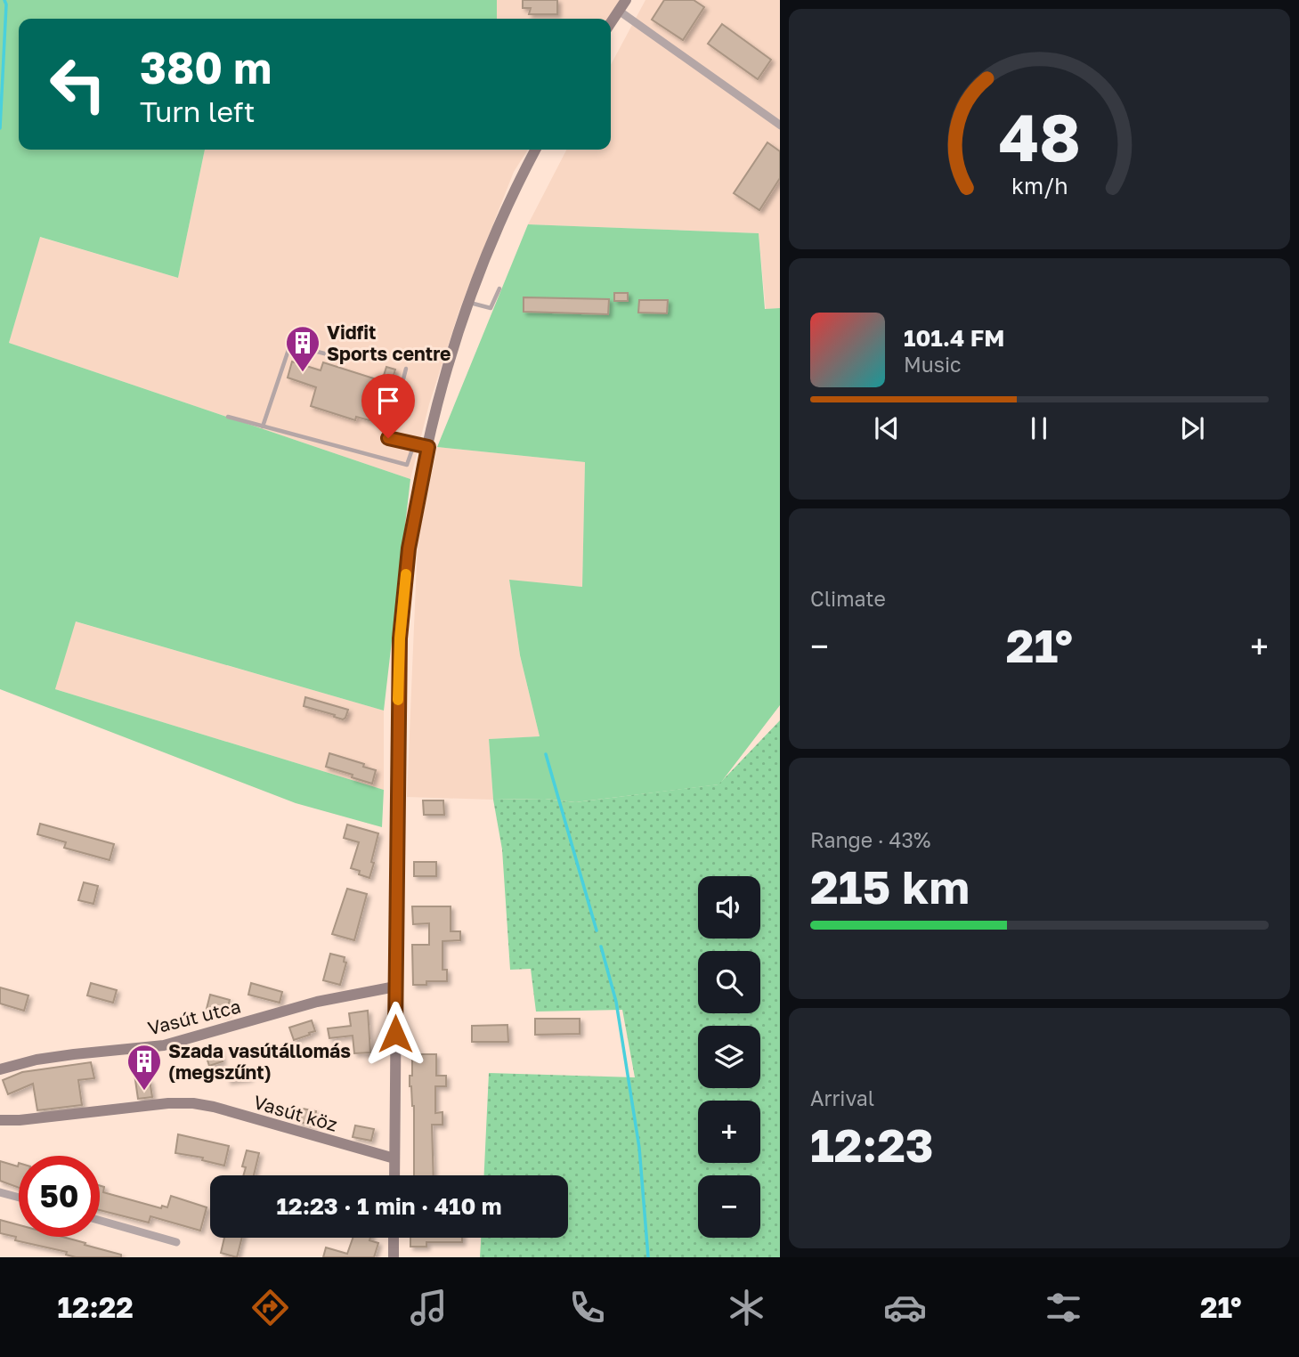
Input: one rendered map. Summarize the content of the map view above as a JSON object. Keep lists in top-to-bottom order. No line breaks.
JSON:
{"streets":{"main road":["Vasút utca","Vasút köz"]},"places":{"building":["Vidfit Sports centre","Szada vasútállomás (megszűnt)"]},"page":{"turn":["380 m","Turn left"],"song":["101.4 FM","Music"],"tile":["Climate",["Range · 43%","215 km"],["Arrival","12:23"]],"heat":["−","21°","+"],"map_buttons":["+","−"],"limit":"50","trip":"12:23 · 1 min · 410 m","tabs":["12:22","21°"],"gauge":["48","km/h"]}}
